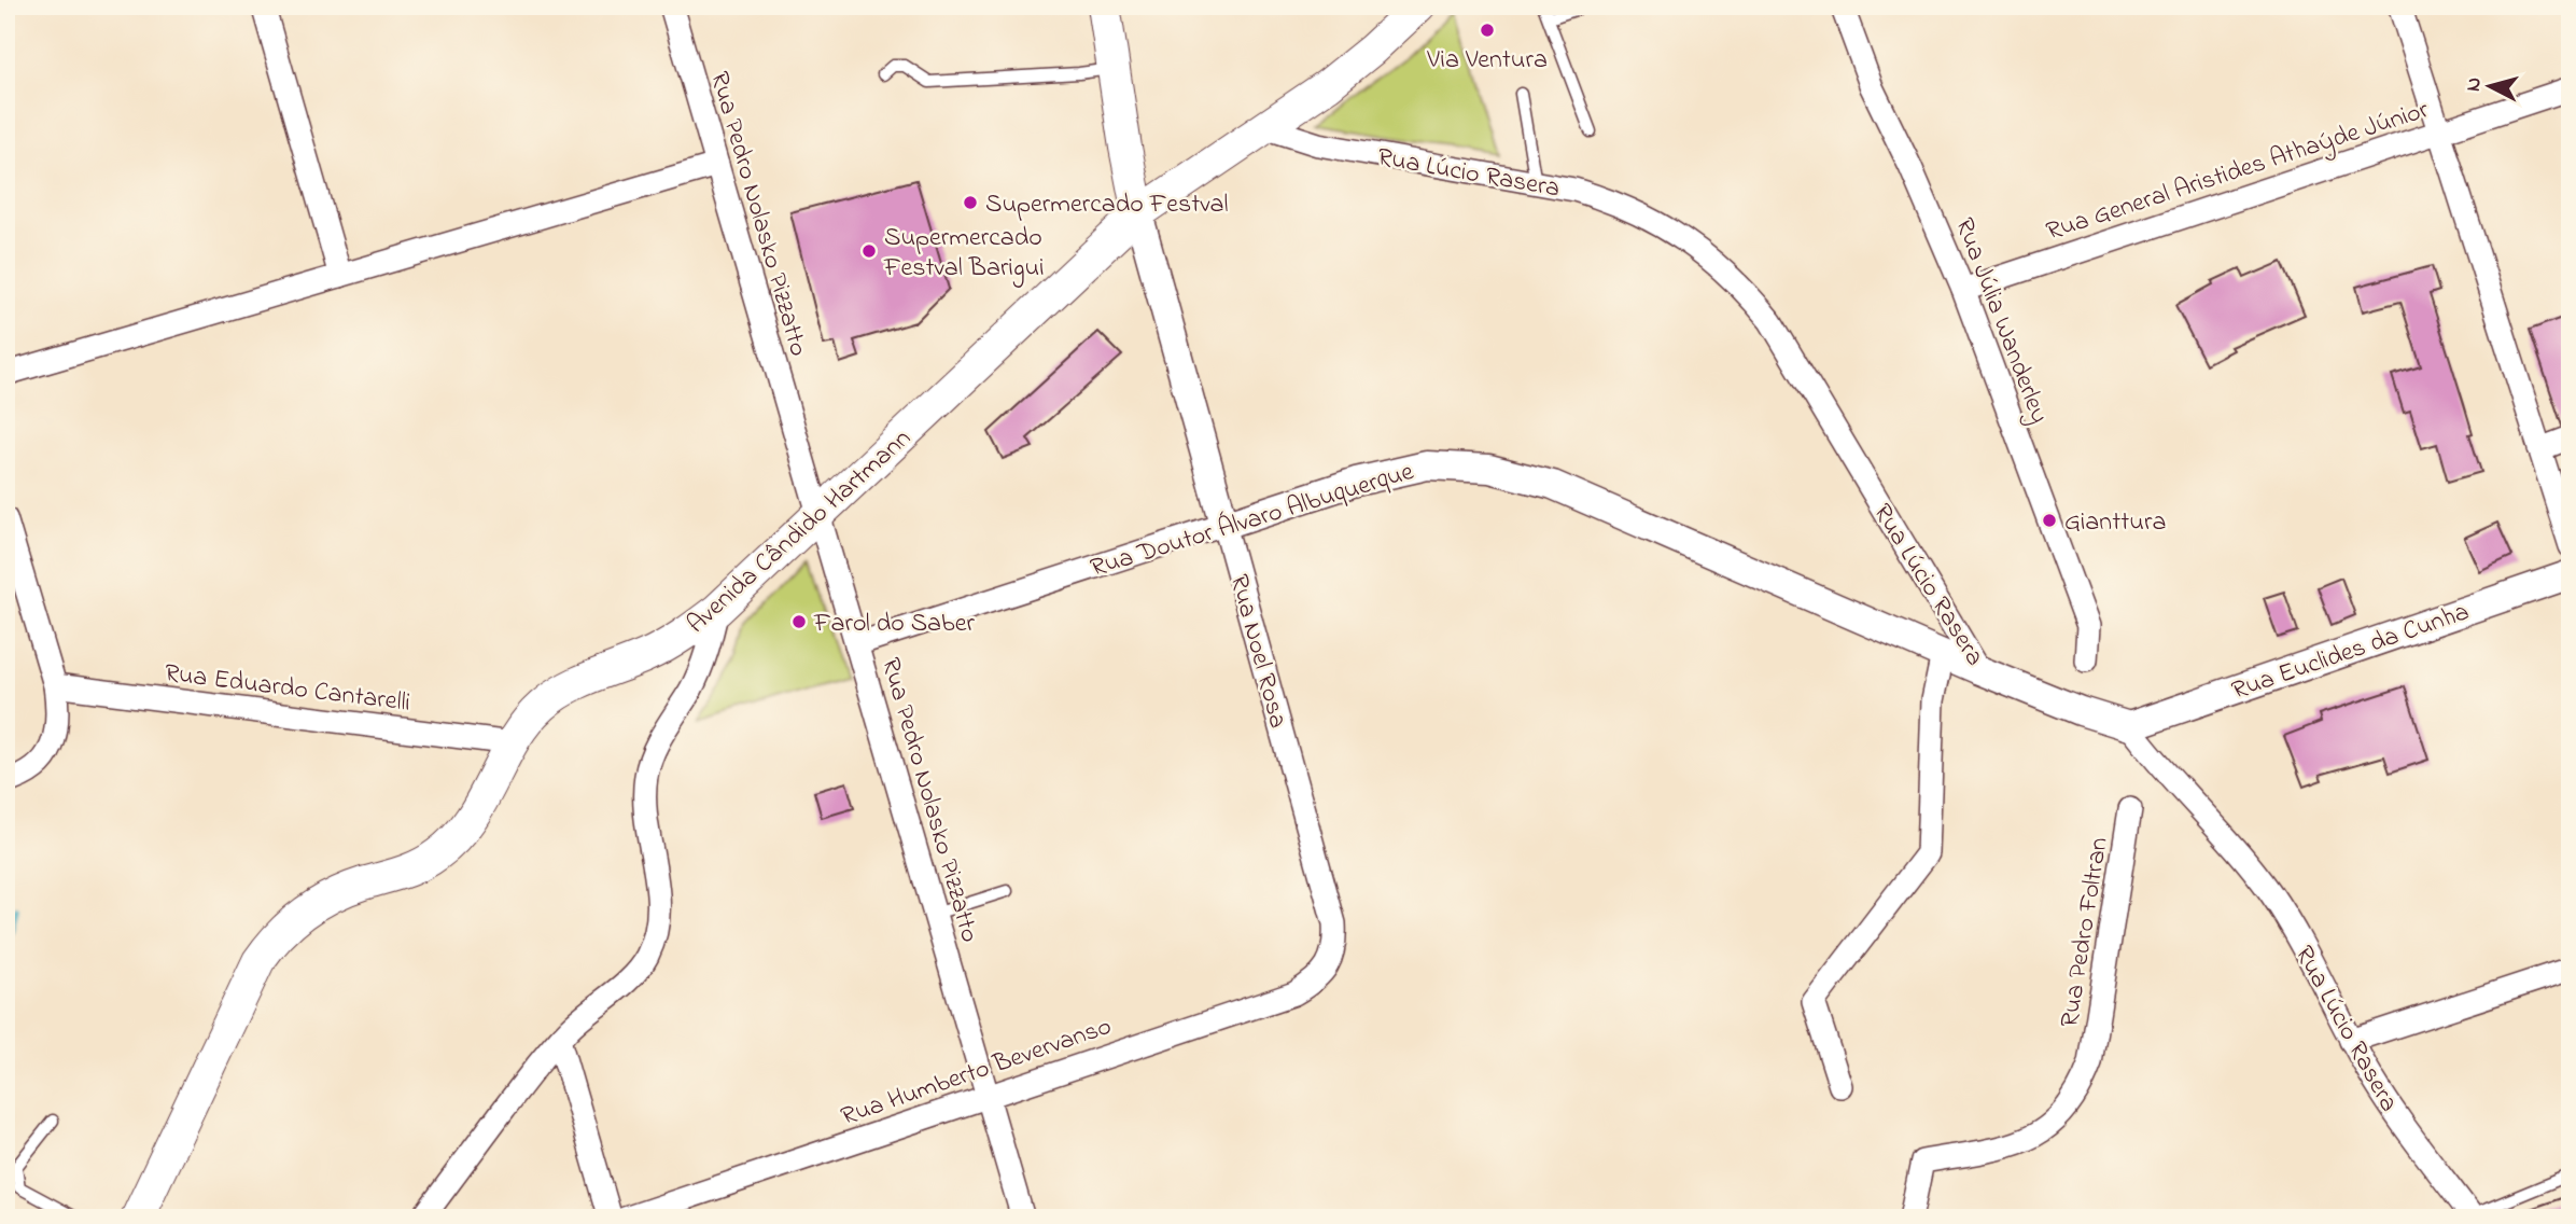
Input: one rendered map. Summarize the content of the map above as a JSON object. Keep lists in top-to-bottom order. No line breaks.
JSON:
{"streets":{"main road":["Avenida Cândido Hartmann"],"street":["Rua General Aristides Athaýde Júnior","Rua Lúcio Rasera","Rua Pedro Nolasko Pizzatto","Rua Júlia Wanderley","Rua Doutor Álvaro Albuquerque","Rua Euclides da Cunha","Rua Noel Rosa","Rua Eduardo Cantarelli","Rua Pedro Foltran","Rua Humberto Bevervanso"]},"crossings":[["Rua General Aristides Athaýde Júnior","Rua Júlia Wanderley"],["Rua Lúcio Rasera","Rua Doutor Álvaro Albuquerque"],["Rua Lúcio Rasera","Avenida Cândido Hartmann"],["Rua Lúcio Rasera","Rua Euclides da Cunha"],["Rua Pedro Nolasko Pizzatto","Rua Doutor Álvaro Albuquerque"],["Rua Pedro Nolasko Pizzatto","Avenida Cândido Hartmann"],["Rua Pedro Nolasko Pizzatto","Rua Humberto Bevervanso"],["Rua Doutor Álvaro Albuquerque","Rua Noel Rosa"],["Avenida Cândido Hartmann","Rua Noel Rosa"],["Avenida Cândido Hartmann","Rua Eduardo Cantarelli"],["Rua Noel Rosa","Rua Humberto Bevervanso"]],"places":["Via Ventura","Supermercado Festval","Supermercado Festval Barigui","Gianttura","Farol do Saber"],"north":"left"}
